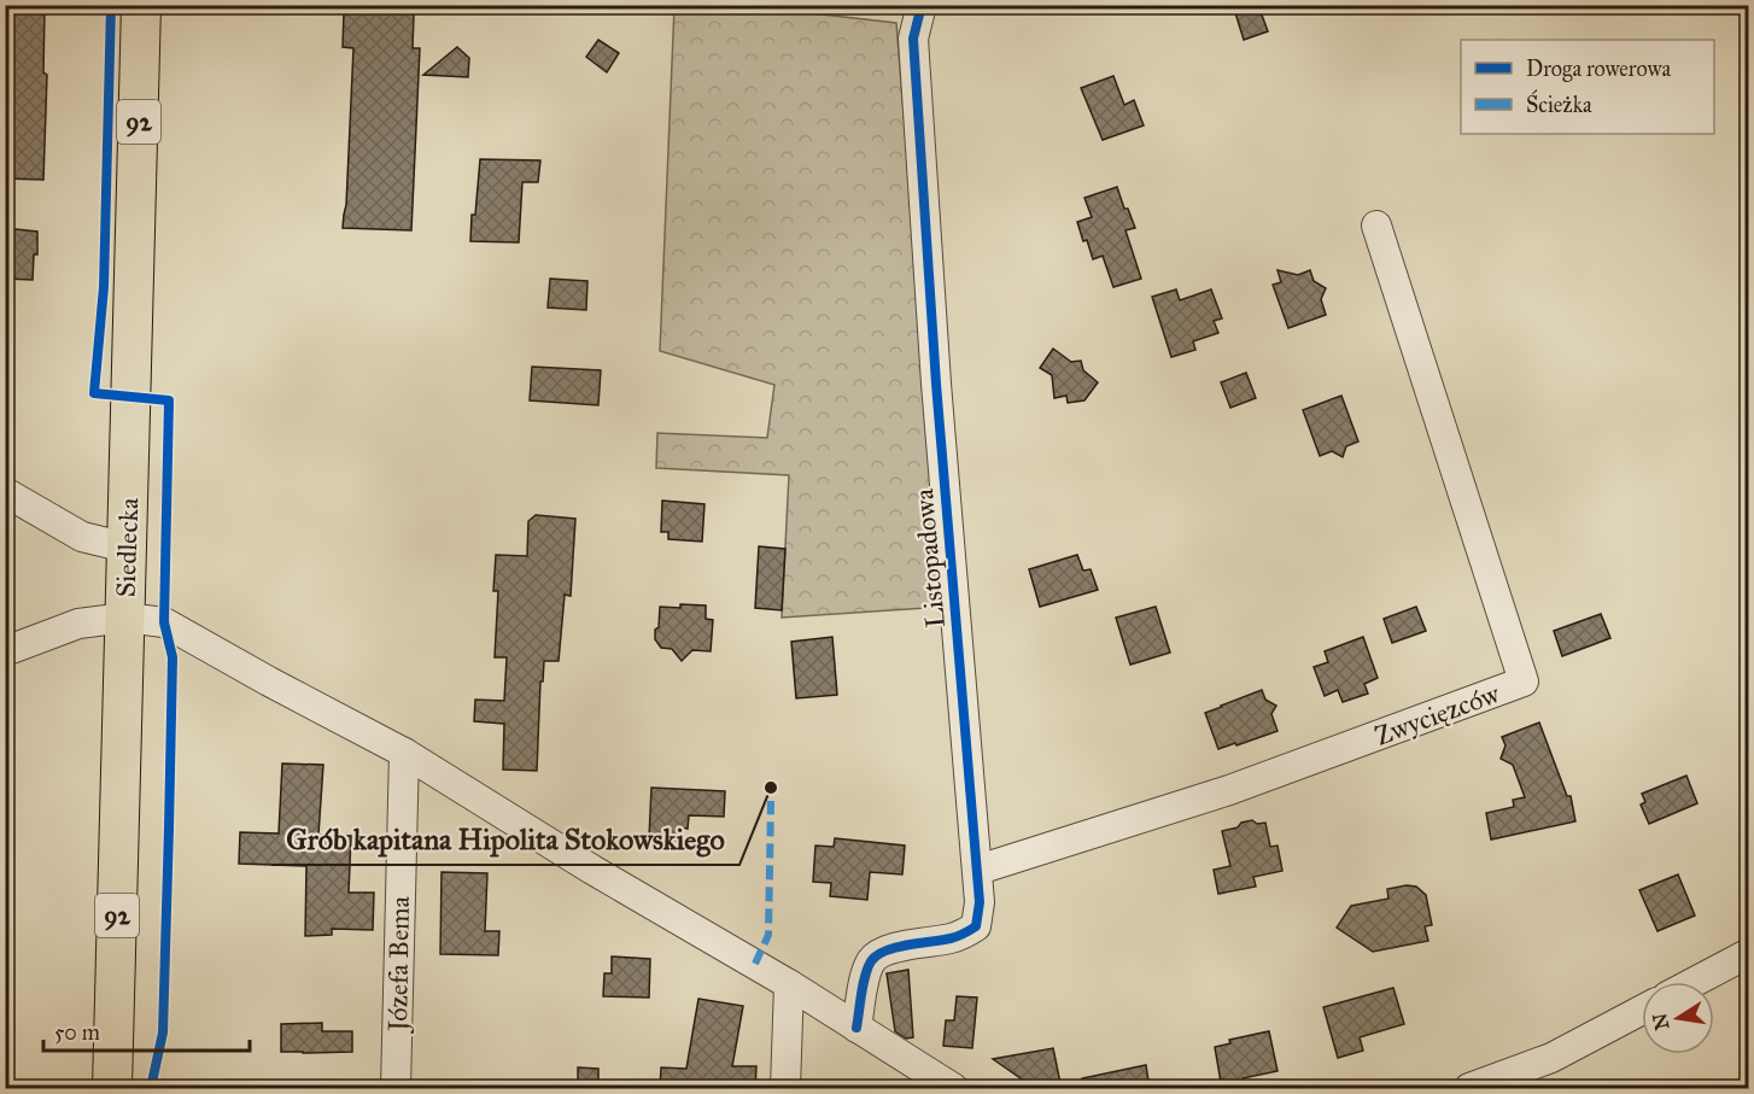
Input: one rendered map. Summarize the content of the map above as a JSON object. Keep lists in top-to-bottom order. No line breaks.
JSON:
{"streets":{"main road":["92","Siedlecka"],"street":["Listopadowa","Zwycięzców","Józefa Bema"]},"crossings":[["Listopadowa","Zwycięzców"]],"places":["Grób kapitana Hipolita Stokowskiego"],"legend":["Droga rowerowa","Ścieżka"],"scale_bar":"50 m","north":"left"}
